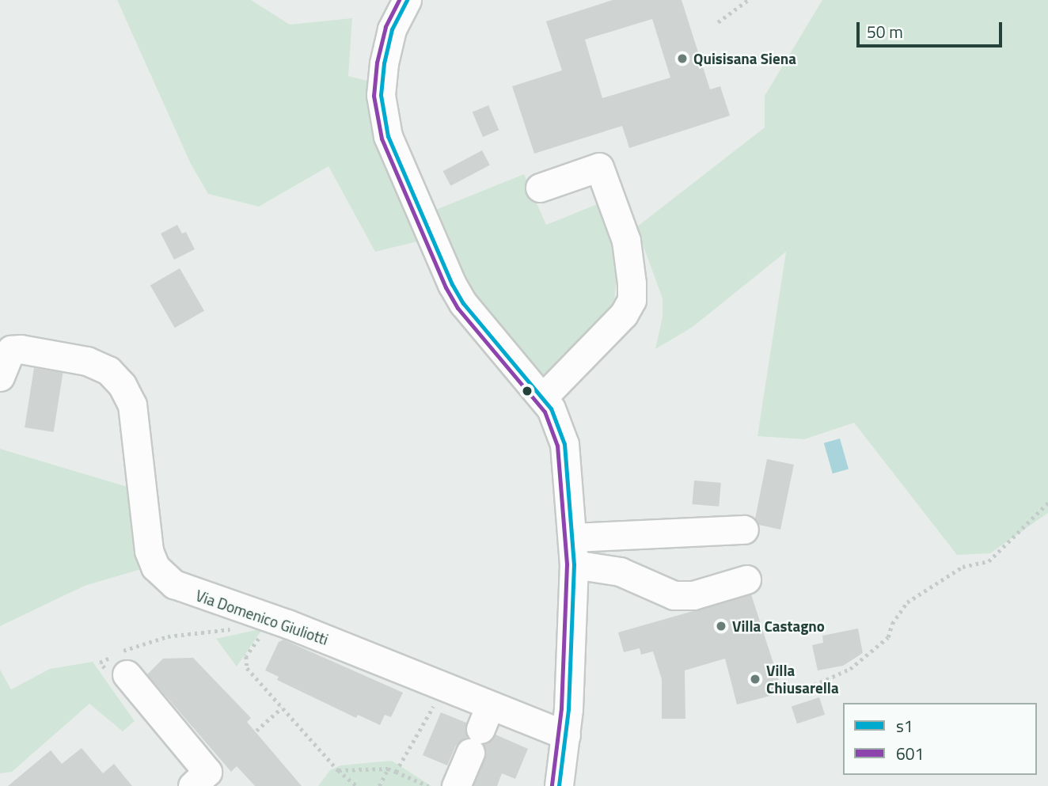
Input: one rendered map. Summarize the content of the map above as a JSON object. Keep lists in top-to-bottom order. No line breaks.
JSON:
{"streets":{"street":["Via Domenico Giuliotti"]},"places":["Quisisana Siena","Villa Castagno","Villa Chiusarella"],"lines":["transit line s1","transit line 601"],"legend":["s1","601"],"scale_bar":"50 m"}
